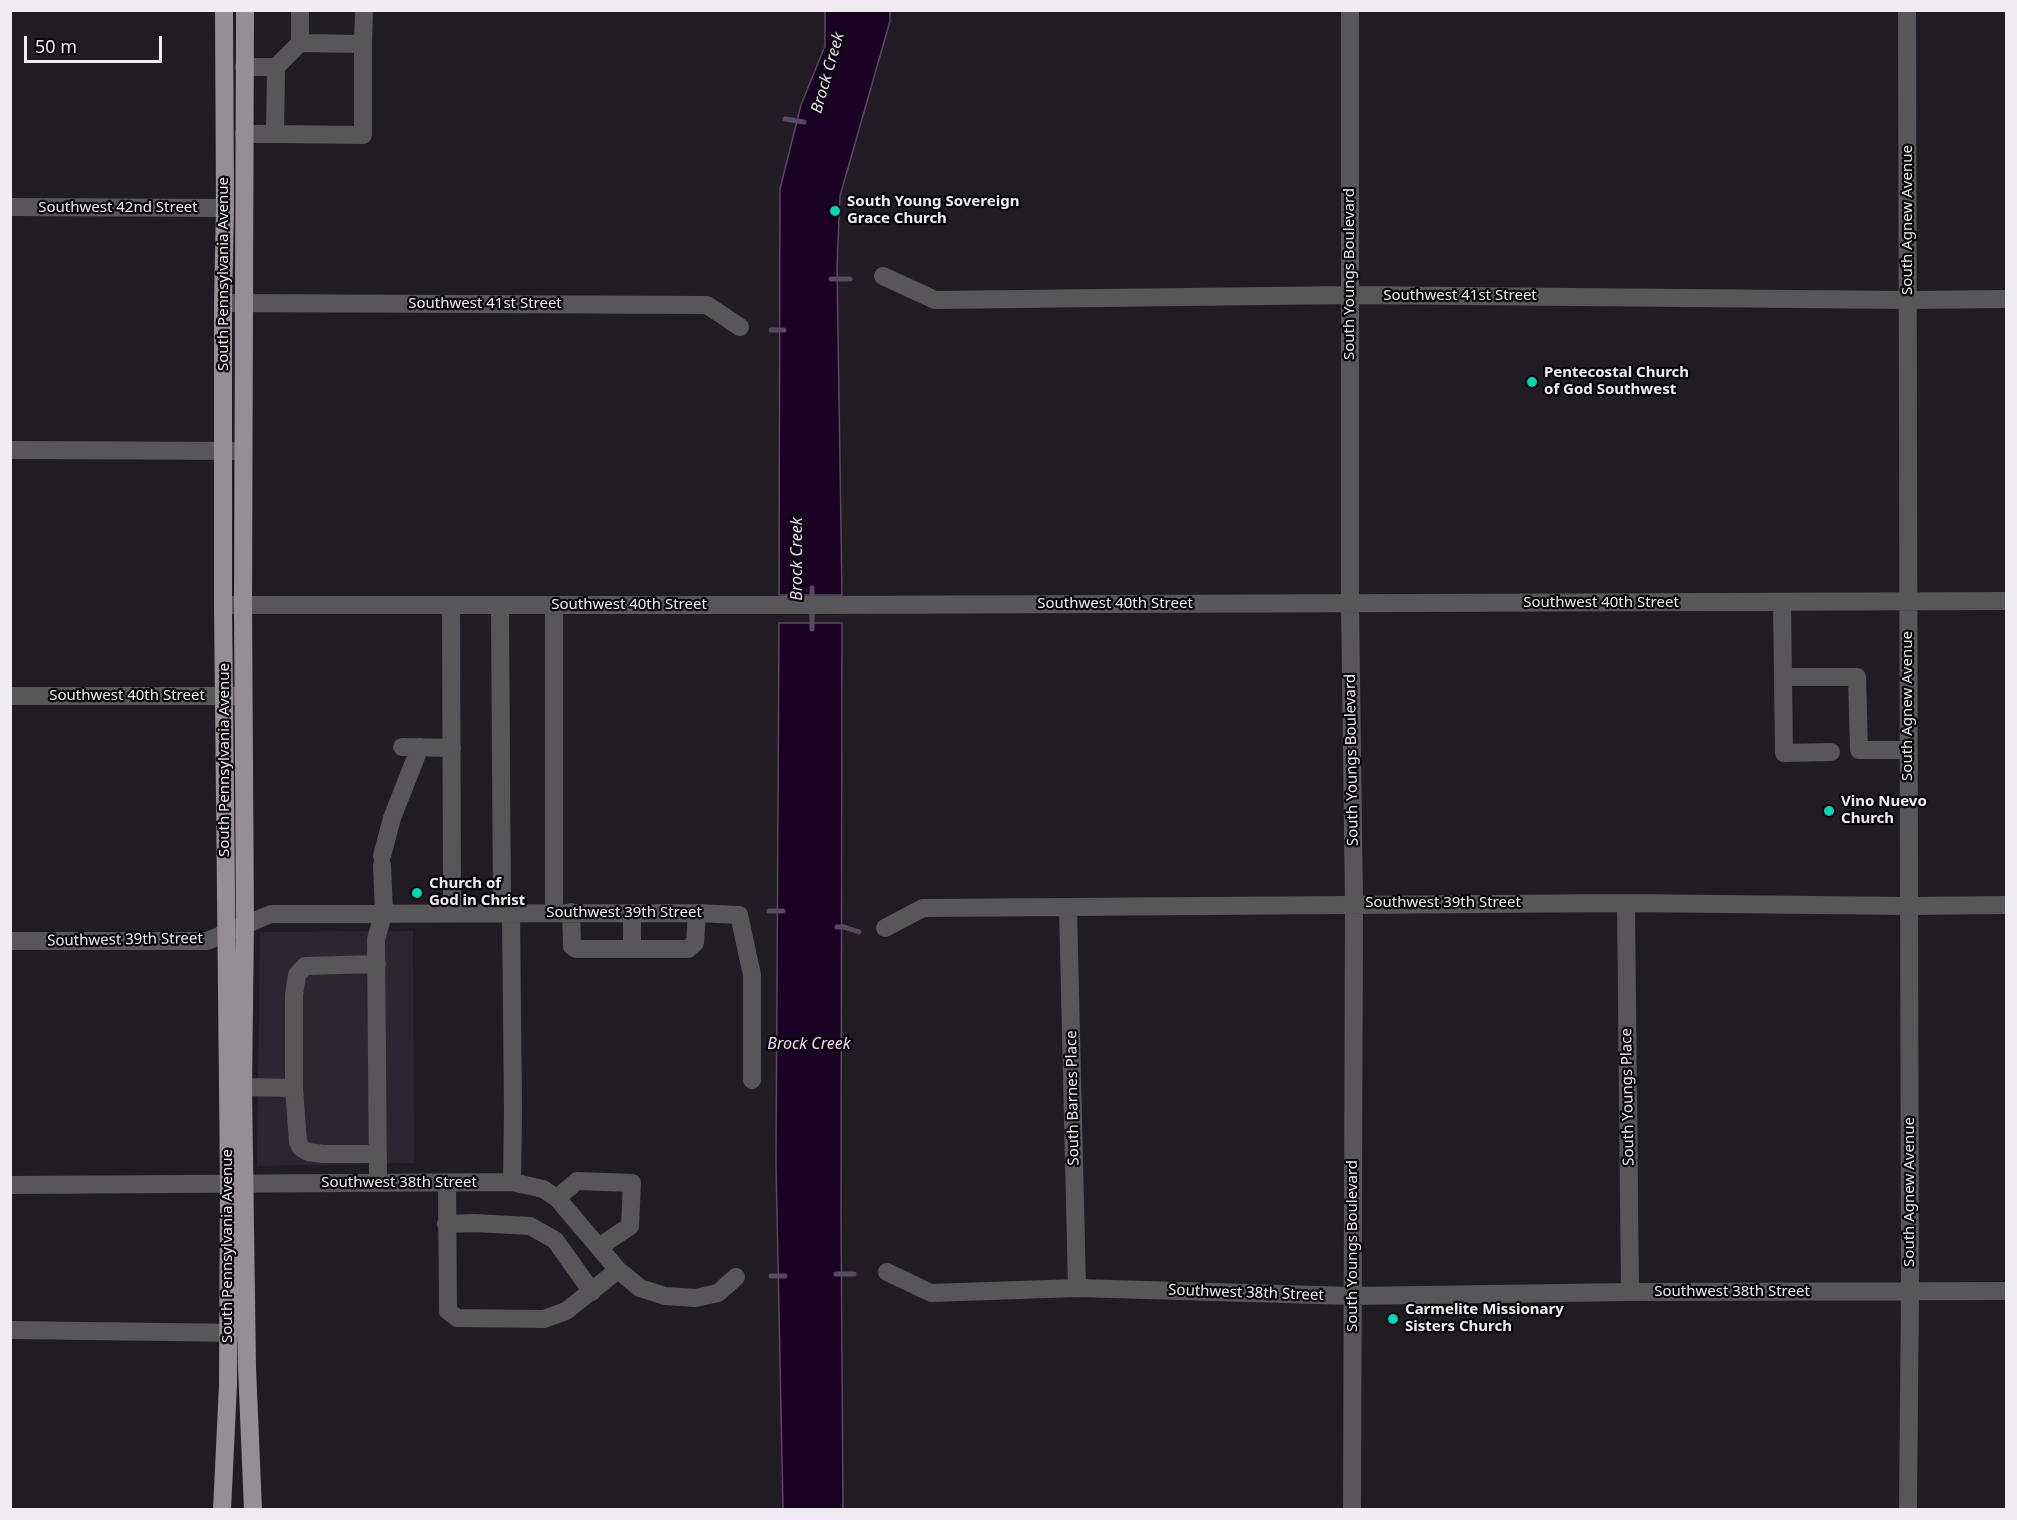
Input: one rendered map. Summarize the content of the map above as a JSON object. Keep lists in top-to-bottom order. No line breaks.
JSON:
{"streets":{"main road":["South Pennsylvania Avenue"],"street":["Southwest 42nd Street","South Agnew Avenue","South Youngs Boulevard","Southwest 41st Street","Southwest 40th Street","Southwest 39th Street","South Youngs Place","South Barnes Place","Southwest 38th Street"]},"crossings":[["Southwest 42nd Street","South Pennsylvania Avenue"],["South Agnew Avenue","Southwest 41st Street"],["South Agnew Avenue","Southwest 40th Street"],["South Agnew Avenue","Southwest 39th Street"],["South Agnew Avenue","Southwest 38th Street"],["South Pennsylvania Avenue","Southwest 41st Street"],["South Pennsylvania Avenue","Southwest 40th Street"],["South Pennsylvania Avenue","Southwest 39th Street"],["South Pennsylvania Avenue","Southwest 38th Street"],["South Youngs Boulevard","Southwest 41st Street"],["South Youngs Boulevard","Southwest 40th Street"],["South Youngs Boulevard","Southwest 39th Street"],["South Youngs Boulevard","Southwest 38th Street"],["Southwest 39th Street","South Youngs Place"],["Southwest 39th Street","South Barnes Place"],["South Youngs Place","Southwest 38th Street"],["South Barnes Place","Southwest 38th Street"]],"water":["Brock Creek"],"places":["South Young Sovereign Grace Church","Pentecostal Church of God Southwest","Vino Nuevo Church","Church of God in Christ","Carmelite Missionary Sisters Church"],"scale_bar":"50 m"}
